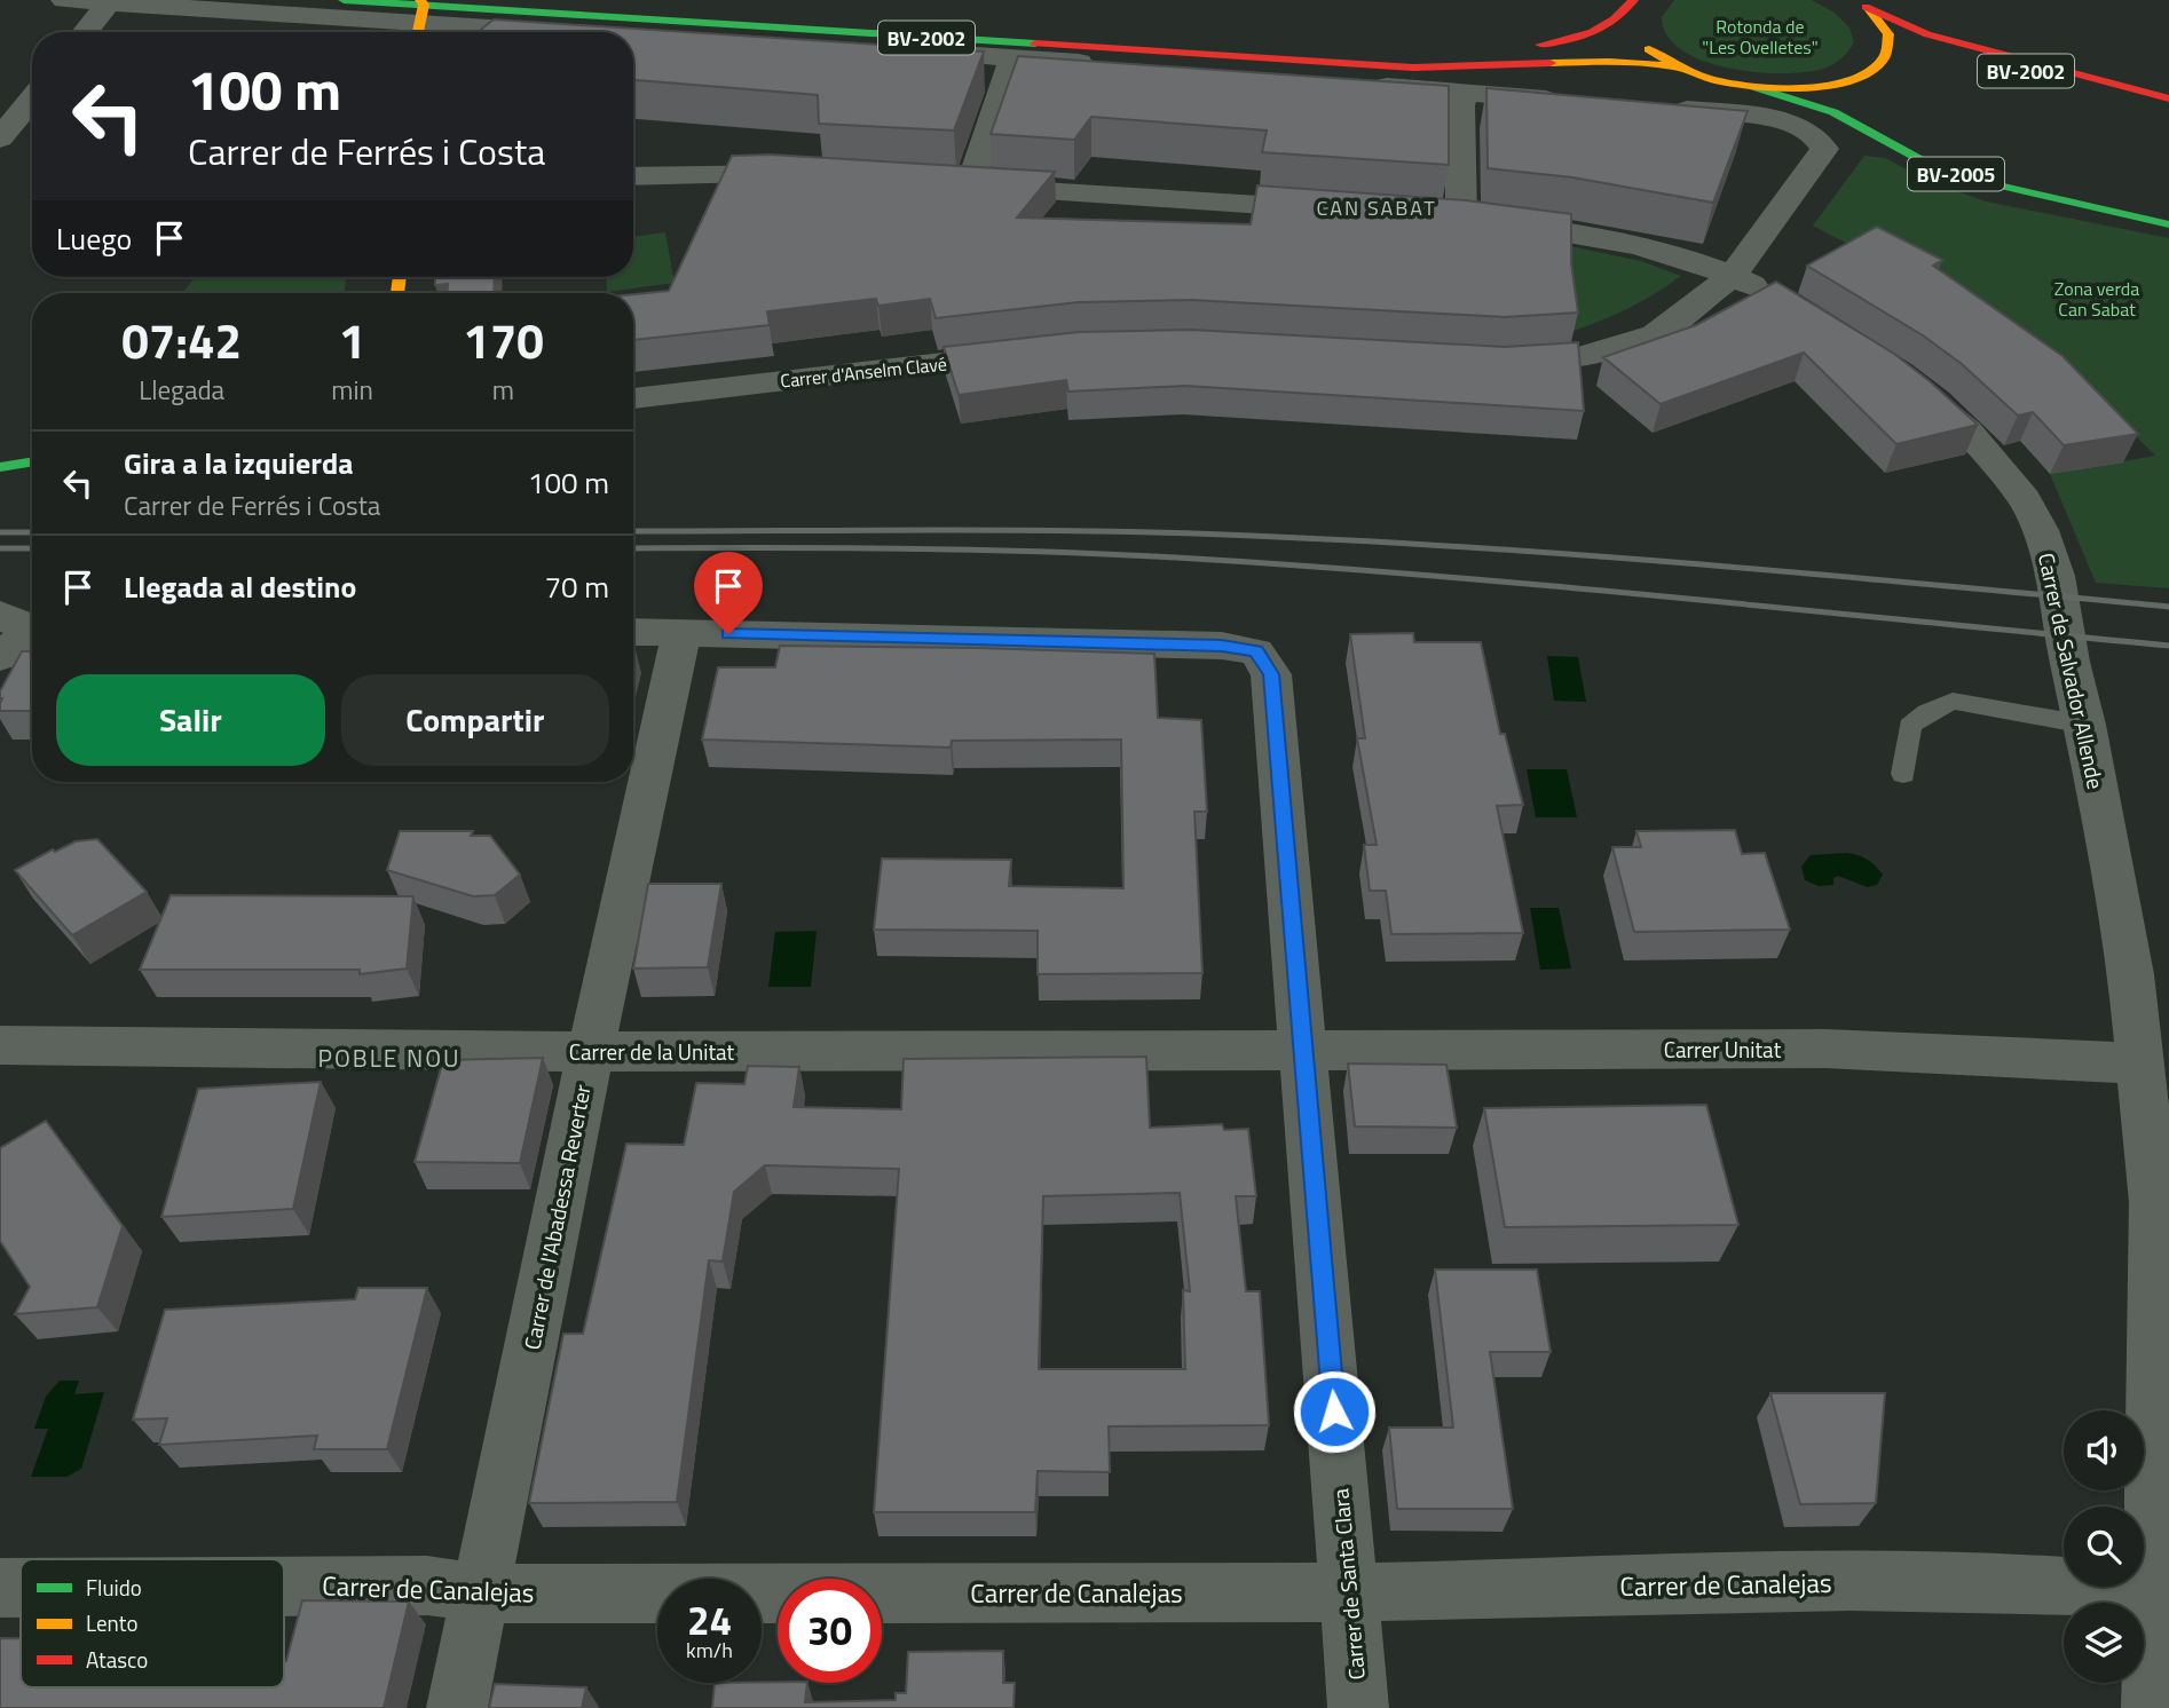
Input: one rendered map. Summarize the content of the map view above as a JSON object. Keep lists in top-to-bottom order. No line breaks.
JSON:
{"streets":{"main road":["BV-2002","BV-2005"],"street":["Carrer d'Anselm Clavé","Carrer de Salvador Allende","Carrer Unitat","Carrer de la Unitat","Carrer de l'Abadessa Reverter","Carrer de Santa Clara","Carrer de Canalejas"]},"crossings":[["BV-2002","BV-2005"],["Carrer de Salvador Allende","Carrer Unitat"],["Carrer de Salvador Allende","Carrer de Canalejas"],["Carrer Unitat","Carrer de la Unitat"],["Carrer Unitat","Carrer de Santa Clara"],["Carrer de la Unitat","Carrer de l'Abadessa Reverter"],["Carrer de la Unitat","Carrer de Santa Clara"],["Carrer de l'Abadessa Reverter","Carrer de Santa Clara"],["Carrer de l'Abadessa Reverter","Carrer de Canalejas"],["Carrer de Santa Clara","Carrer de Canalejas"]],"districts":["CAN SABAT","POBLE NOU"],"parks":["Rotonda de \"Les Ovelletes\"","Zona verda Can Sabat"],"legend":["Fluido","Lento","Atasco"],"page":{"turn":["100 m","Carrer de Ferrés i Costa"],"then":"Luego","eta":["07:42","Llegada","1","min","170","m"],"list":[{"name":"Gira a la izquierda","note":"Carrer de Ferrés i Costa","value":"100 m"},{"name":"Llegada al destino","value":"70 m"}],"buttons":["Salir","Compartir"],"speed":"24 km/h","limit":"30"}}
